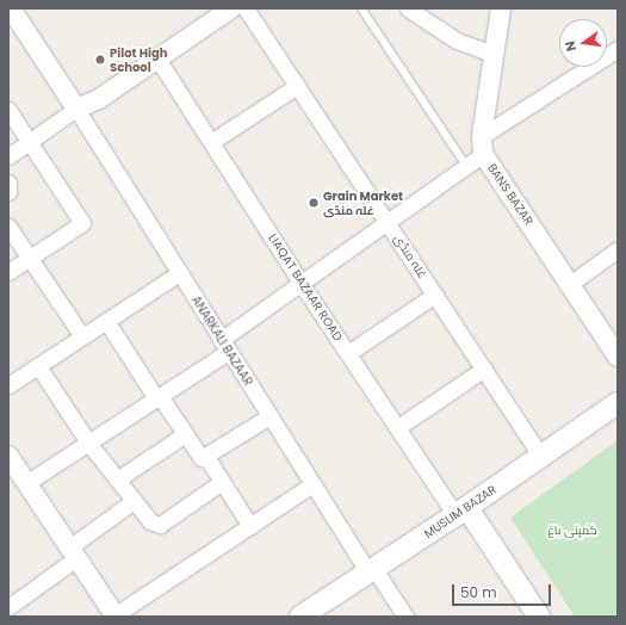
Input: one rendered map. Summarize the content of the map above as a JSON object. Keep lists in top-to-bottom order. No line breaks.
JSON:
{"streets":{"main road":["LIAQAT BAZAAR ROAD","MUSLIM BAZAR"],"street":["BANS BAZAR","غلہ منڈی","ANARKALI BAZAAR"]},"crossings":[["غلہ منڈی","MUSLIM BAZAR"],["LIAQAT BAZAAR ROAD","MUSLIM BAZAR"],["ANARKALI BAZAAR","MUSLIM BAZAR"]],"parks":["کمپنی باغ"],"places":["Pilot High School","Grain Market غلہ منڈی"],"scale_bar":"50 m","north":"left"}
